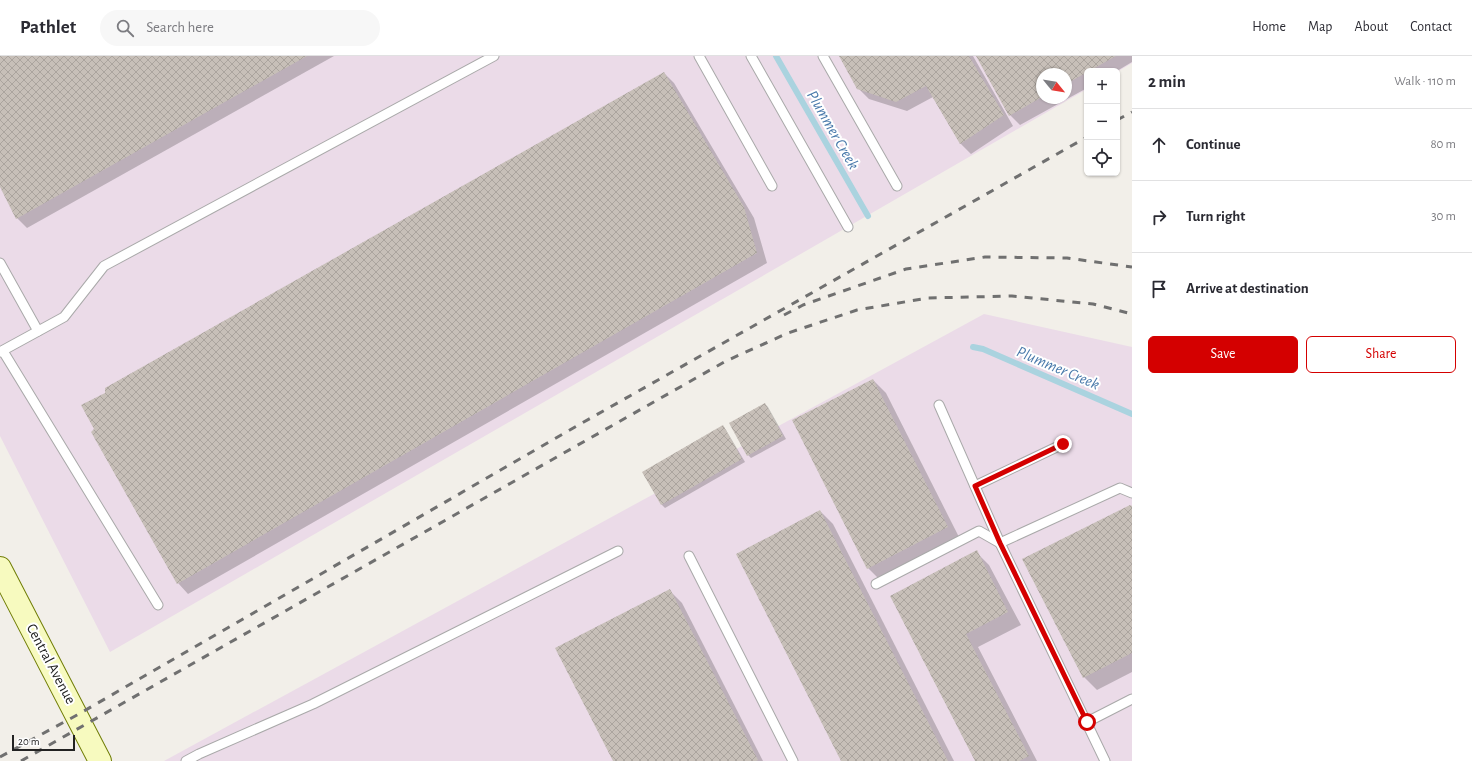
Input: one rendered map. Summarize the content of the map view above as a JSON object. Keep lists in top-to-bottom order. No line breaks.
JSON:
{"streets":{"street":["Central Avenue"]},"water":["Plummer Creek"],"scale_bar":"20 m","north":"bottom right","page":{"header":"Pathlet","search":"Search here","nav":["Home","Map","About","Contact"],"heading":["2 min","Walk · 110 m"],"map_buttons":["+","−"],"list":[["Continue","80 m"],["Turn right","30 m"],"Arrive at destination"],"buttons":["Save","Share"],"scale":"20 m"}}
